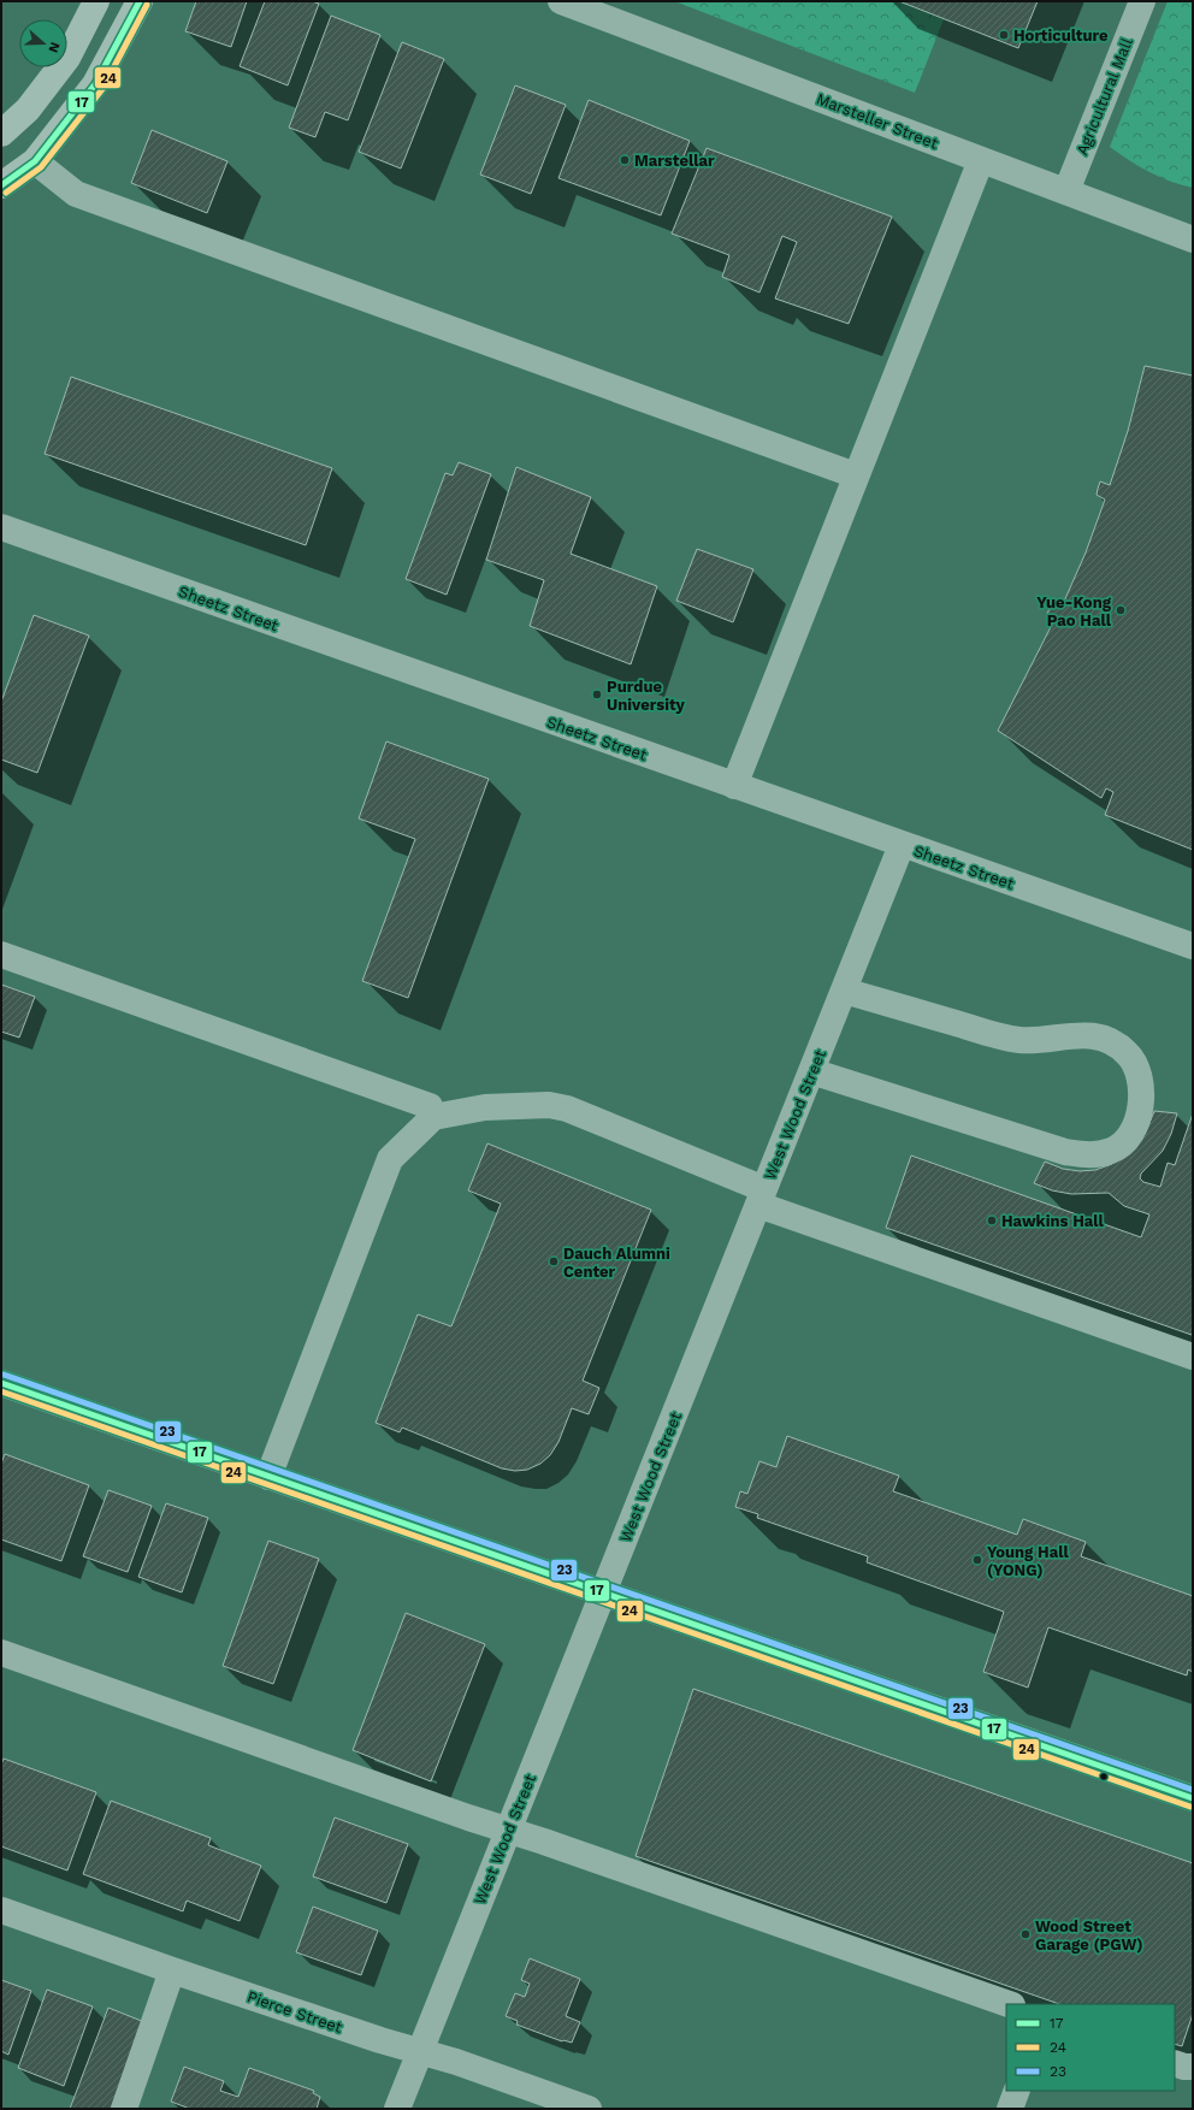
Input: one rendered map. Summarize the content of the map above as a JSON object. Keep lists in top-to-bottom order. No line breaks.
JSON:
{"streets":{"street":["Agricultural Mall","Marsteller Street","Sheetz Street","West Wood Street","Pierce Street"]},"crossings":[["Agricultural Mall","Marsteller Street"],["Sheetz Street","West Wood Street"],["West Wood Street","Pierce Street"]],"places":["Horticulture","Marstellar","Yue-Kong Pao Hall","Purdue University","Hawkins Hall","Dauch Alumni Center","Young Hall (YONG)","Wood Street Garage (PGW)"],"lines":["transit line 17","transit line 24","transit line 23"],"legend":["17","24","23"],"north":"right"}
